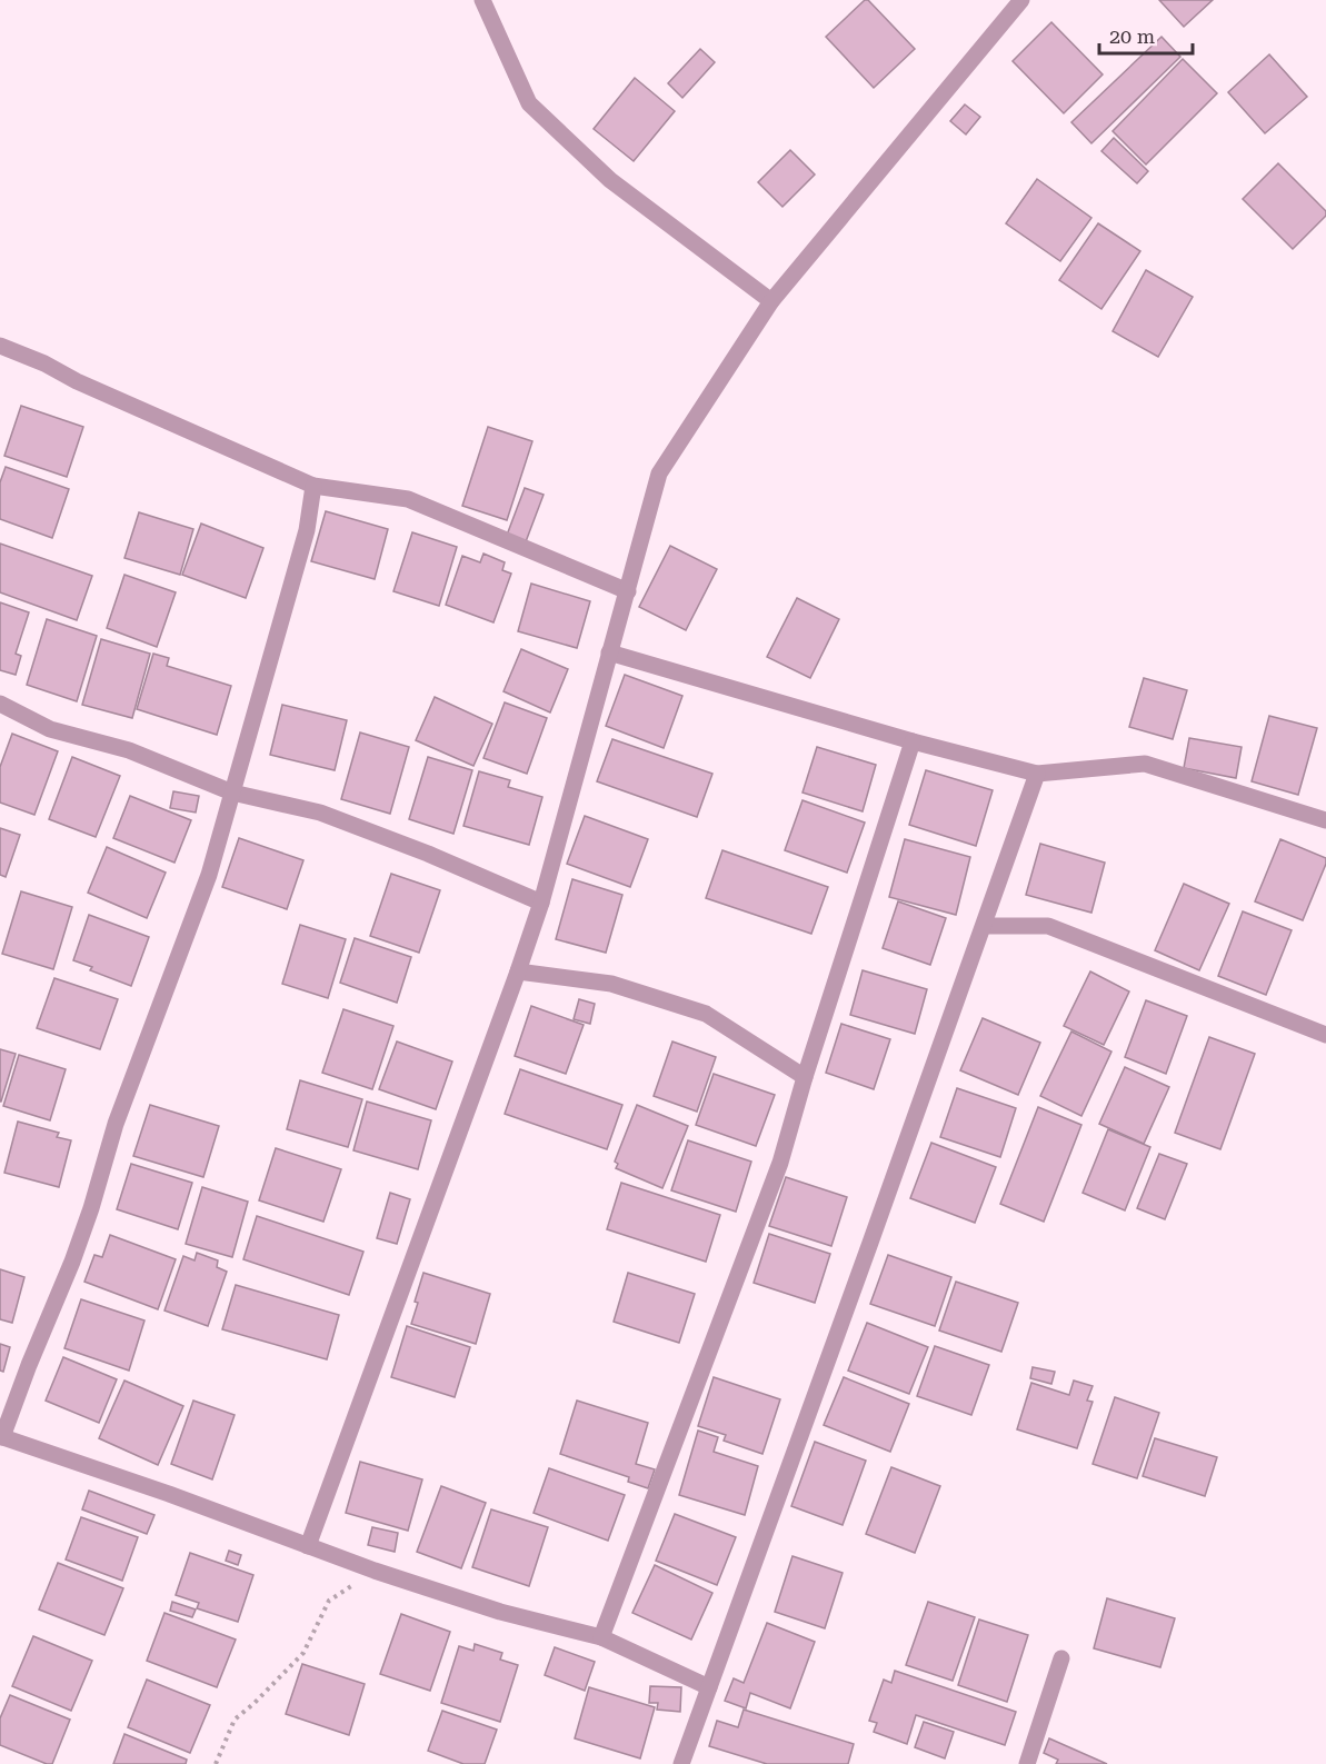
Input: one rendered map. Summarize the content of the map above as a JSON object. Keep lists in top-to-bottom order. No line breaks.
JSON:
{"scale_bar":"20 m"}
